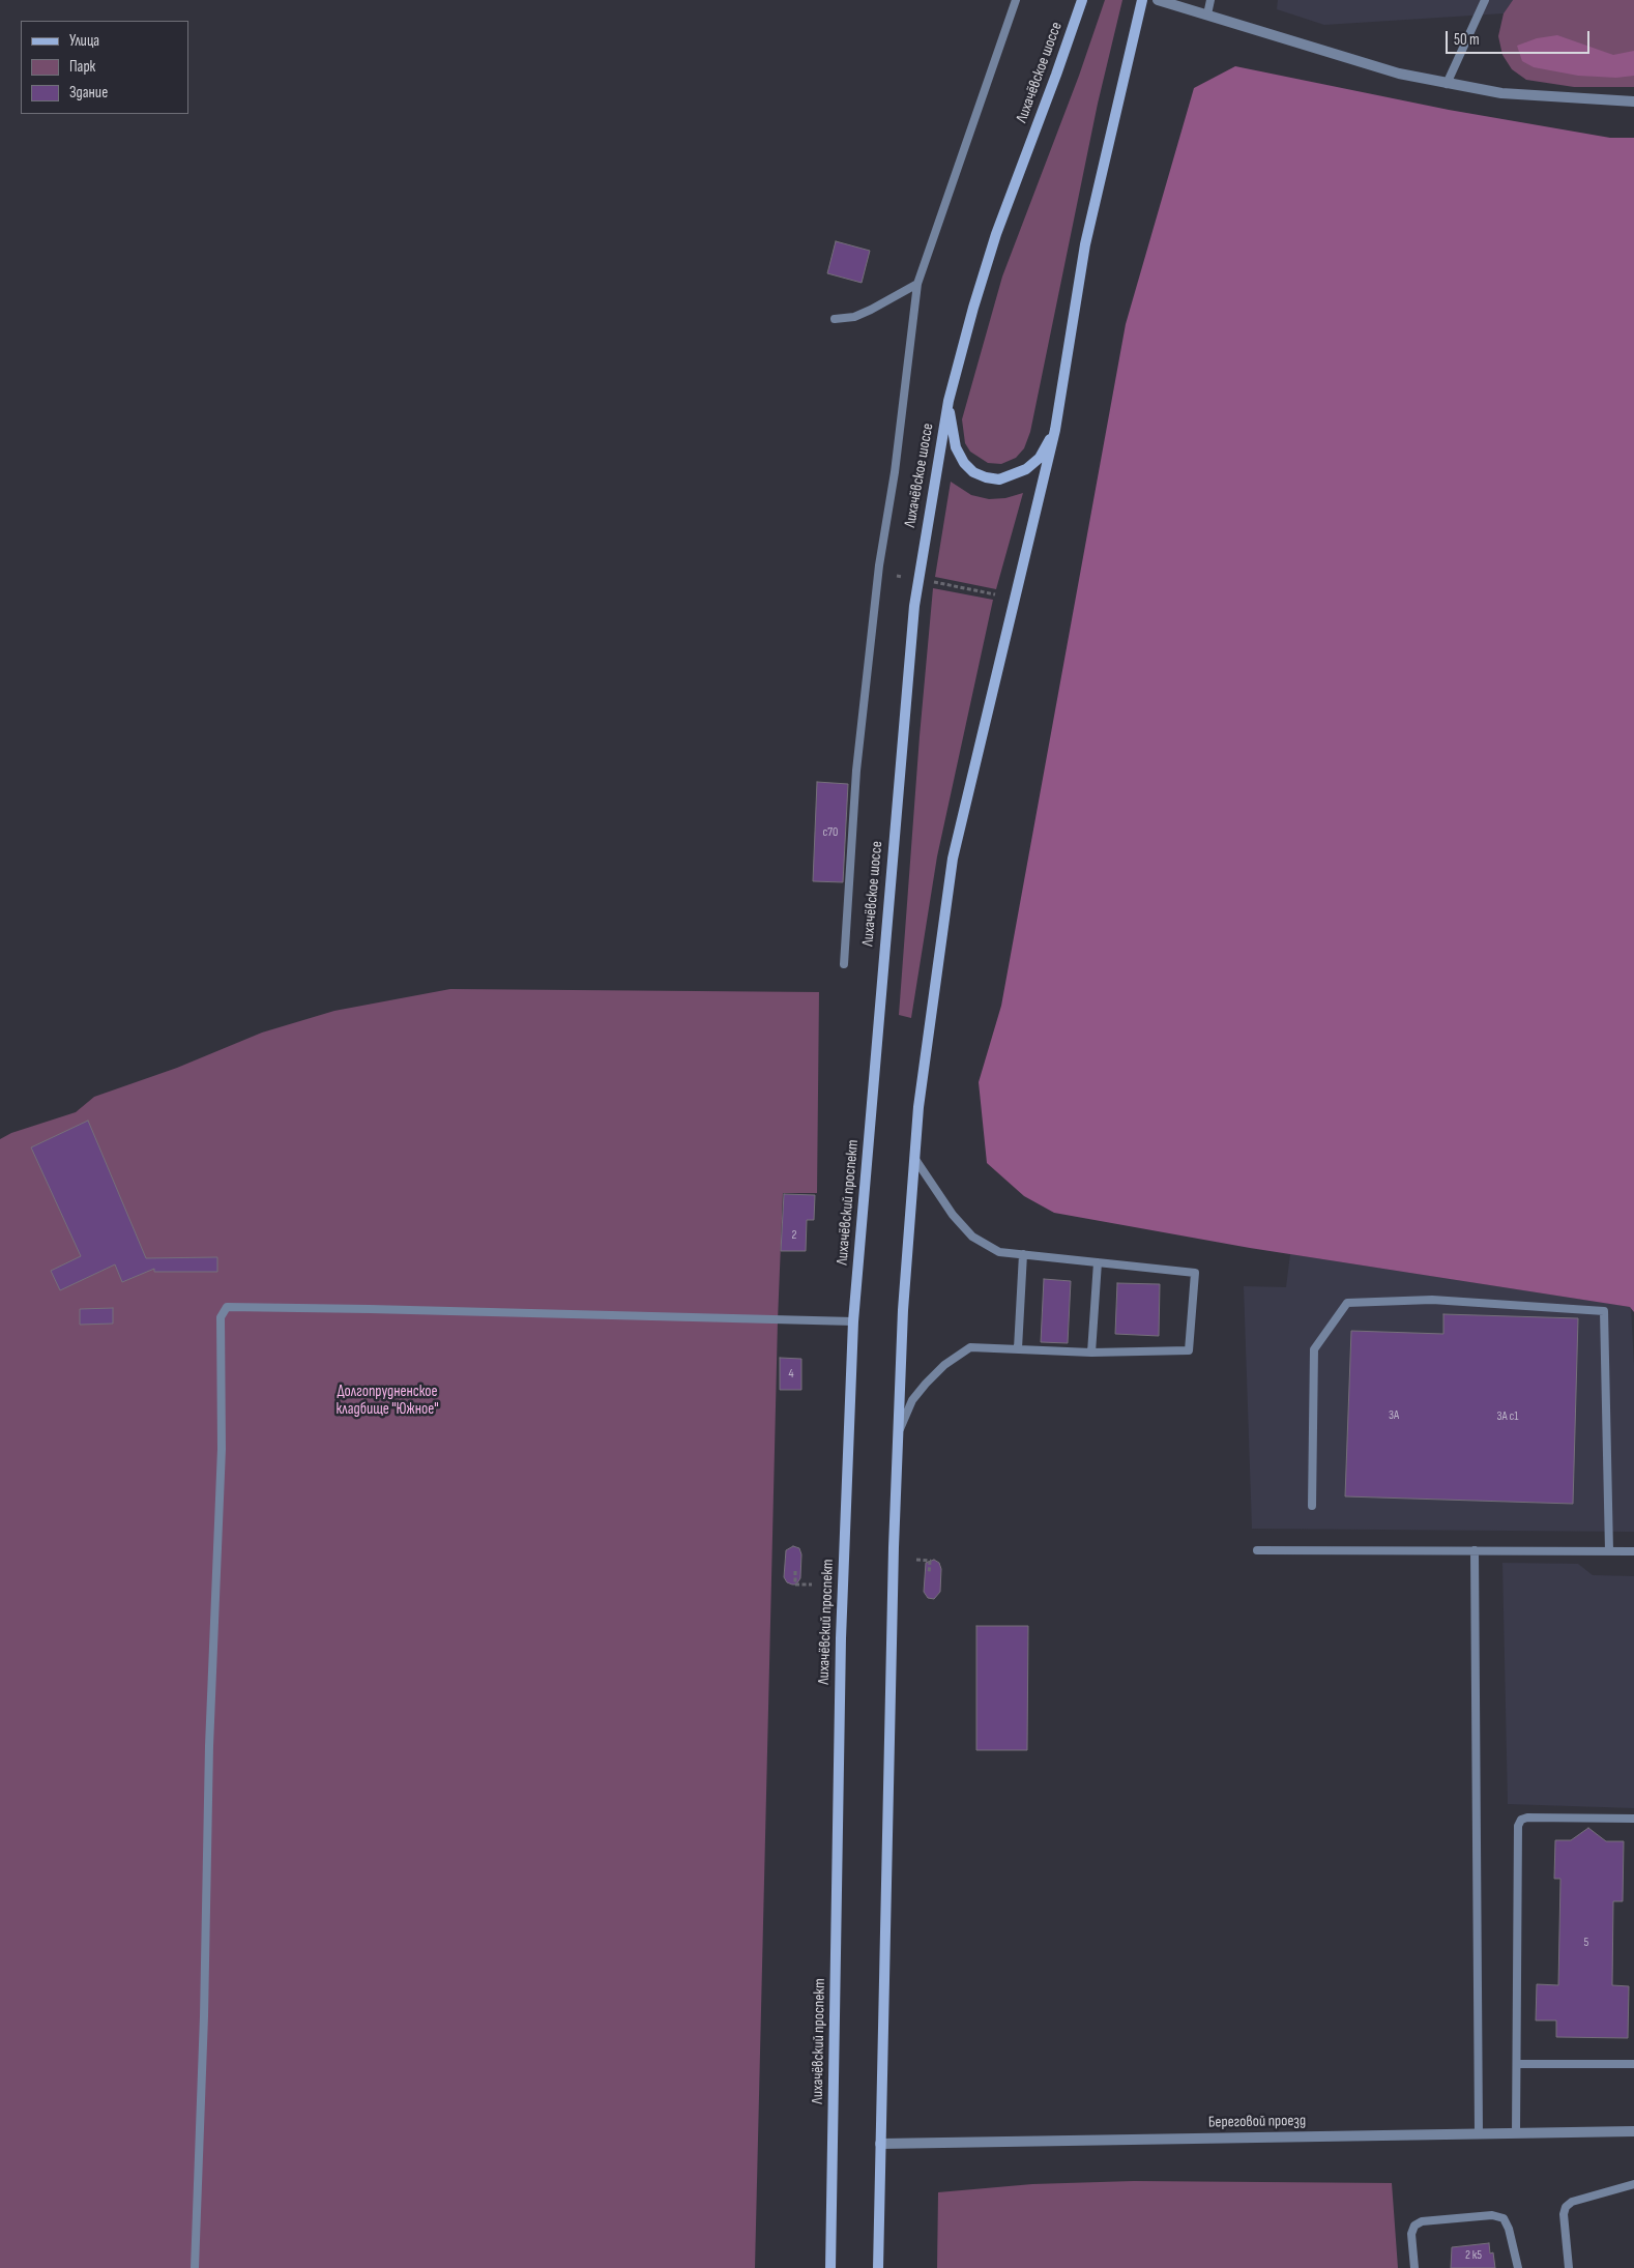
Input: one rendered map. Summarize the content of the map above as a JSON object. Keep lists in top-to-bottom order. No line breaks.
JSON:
{"streets":{"main road":["Лихачёвское шоссе","Лихачёвский проспект"],"street":["Береговой проезд"]},"crossings":[["Лихачёвское шоссе","Лихачёвский проспект"]],"parks":["Долгопрудненское кладбище \"Южное\""],"house_numbers":["с70","2","4","3А","3А с1","5","2 к5"],"legend":["Улица","Парк","Здание"],"scale_bar":"50 m"}
